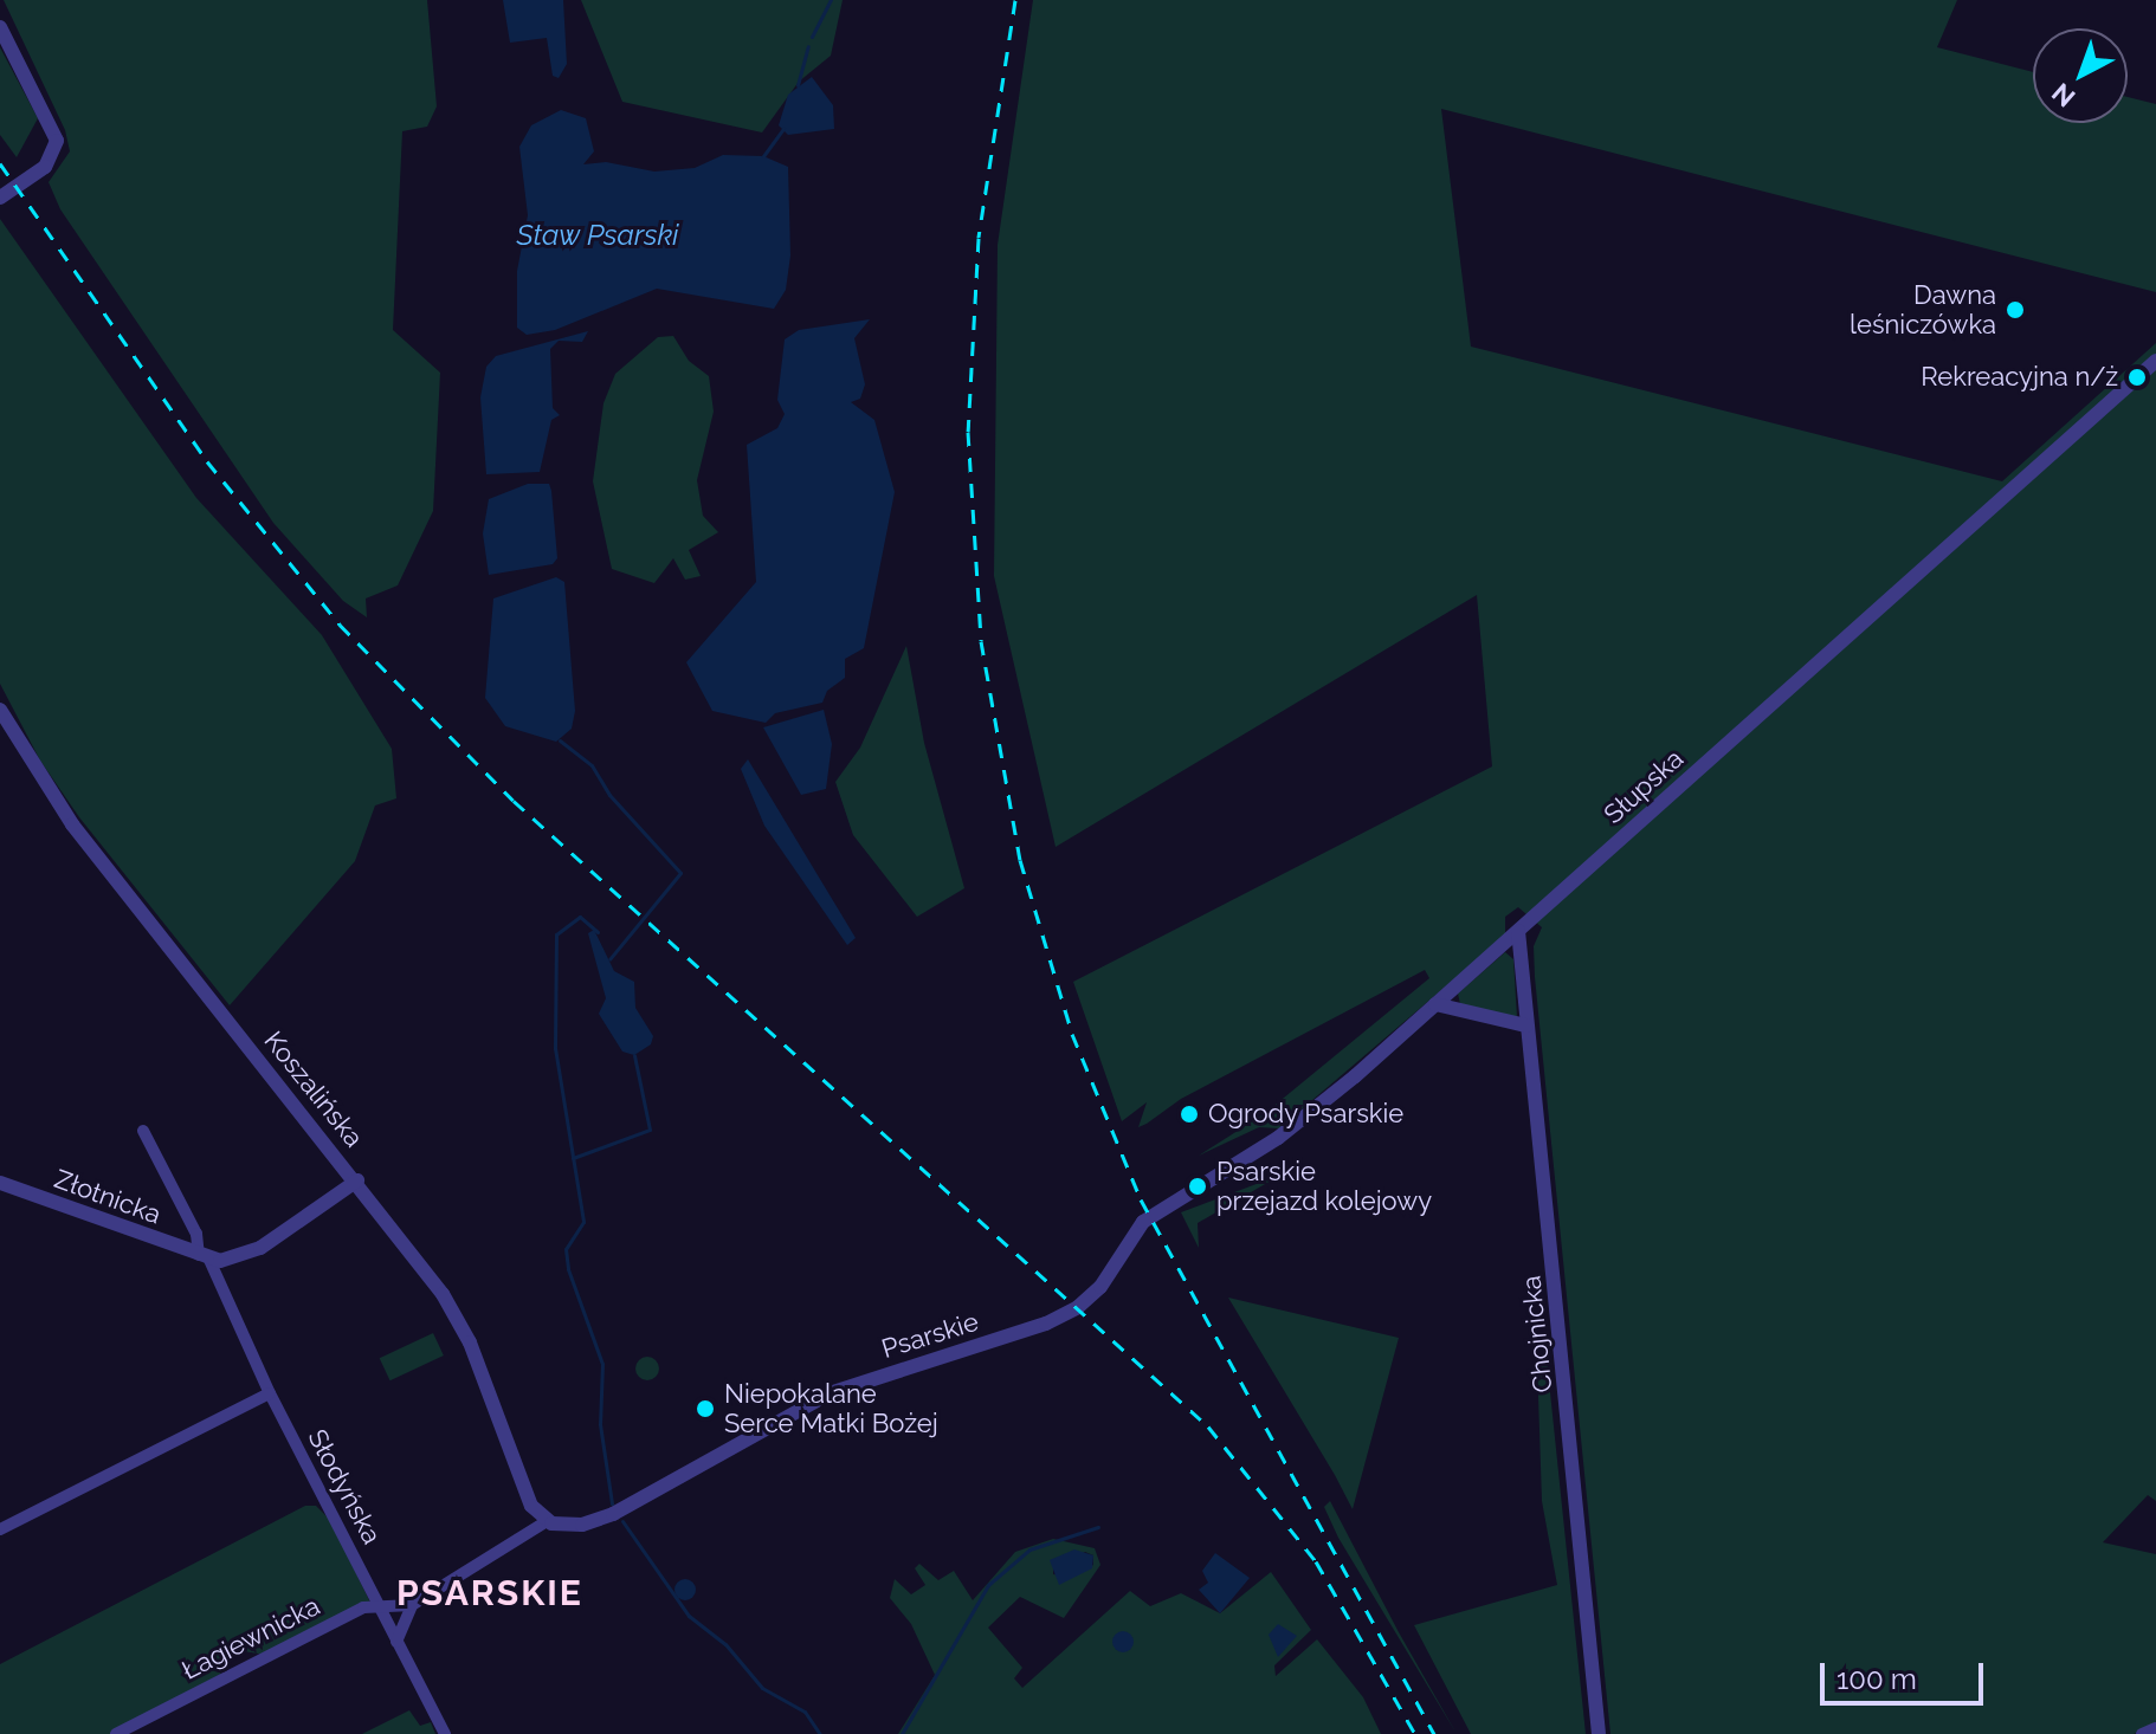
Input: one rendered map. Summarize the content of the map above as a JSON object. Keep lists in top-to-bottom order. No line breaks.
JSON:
{"streets":{"street":["Słupska","Koszalińska","Złotnicka","Chojnicka","Psarskie","Słodyńska","Łagiewnicka"]},"crossings":[["Słupska","Chojnicka"],["Słupska","Psarskie"],["Koszalińska","Złotnicka"],["Koszalińska","Psarskie"],["Złotnicka","Słodyńska"],["Słodyńska","Łagiewnicka"]],"districts":["PSARSKIE"],"water":["Staw Psarski"],"places":["Dawna leśniczówka","Rekreacyjna n/ż","Ogrody Psarskie","Psarskie przejazd kolejowy","Niepokalane Serce Matki Bożej"],"scale_bar":"100 m","north":"bottom left"}
